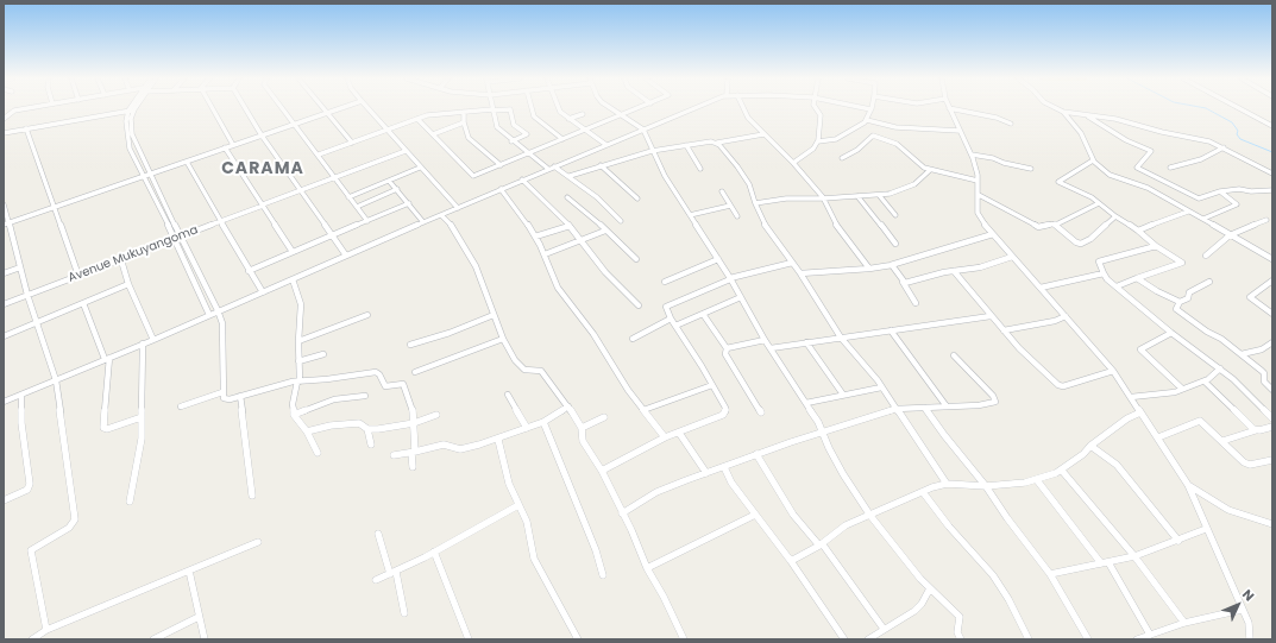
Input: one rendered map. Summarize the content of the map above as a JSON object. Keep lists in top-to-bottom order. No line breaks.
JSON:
{"streets":{"street":["Avenue Mukuyangoma"]},"districts":["CARAMA"],"north":"top right"}
